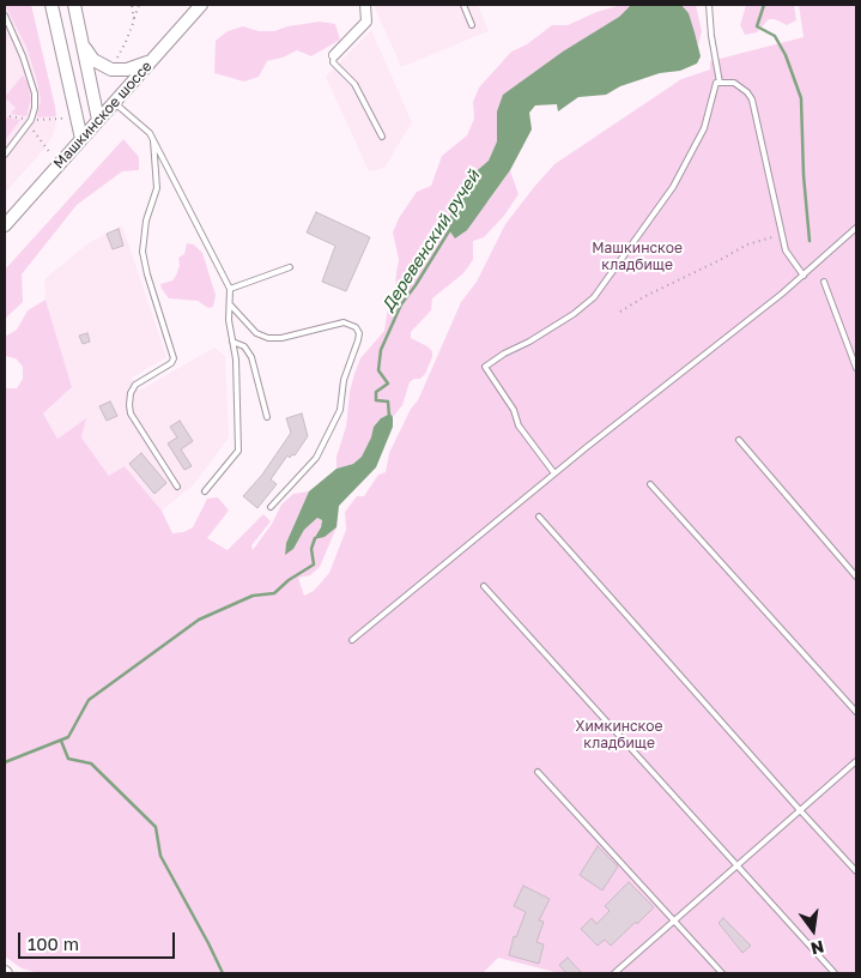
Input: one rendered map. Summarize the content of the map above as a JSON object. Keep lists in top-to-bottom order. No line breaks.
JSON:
{"streets":{"main road":["Машкинское шоссе"]},"water":["Деревенский ручей"],"parks":["Машкинское кладбище","Химкинское кладбище"],"scale_bar":"100 m","north":"bottom"}
